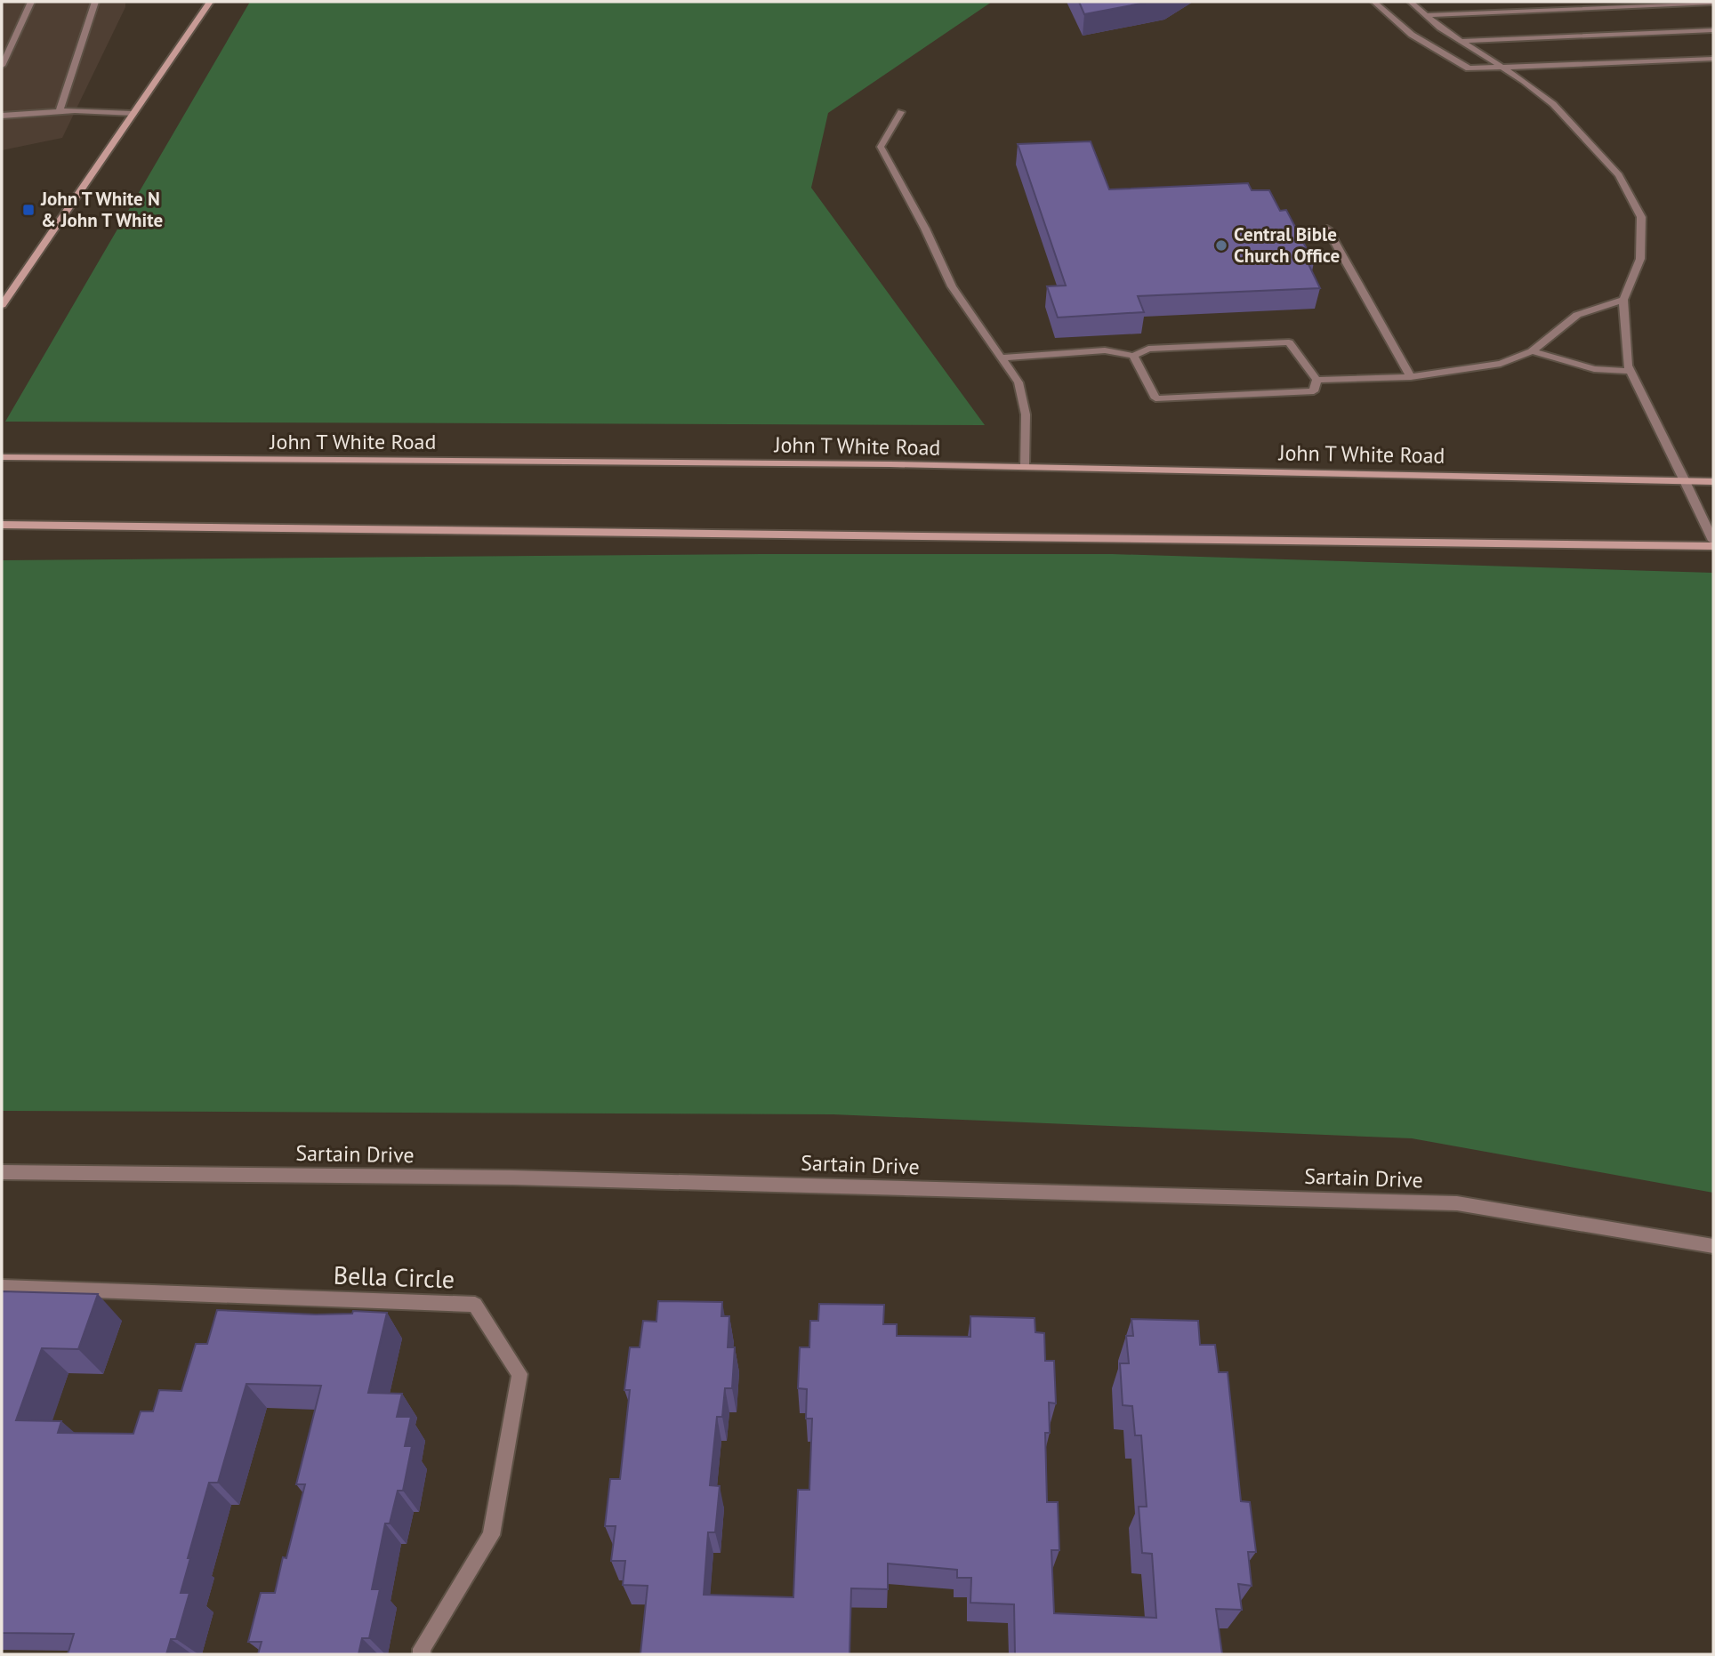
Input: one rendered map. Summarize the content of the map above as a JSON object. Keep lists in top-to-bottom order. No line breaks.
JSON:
{"streets":{"main road":["John T White Road"],"street":["Sartain Drive","Bella Circle"]},"places":{"transit":["John T White N & John T White"],"other":["Central Bible Church Office"]}}
